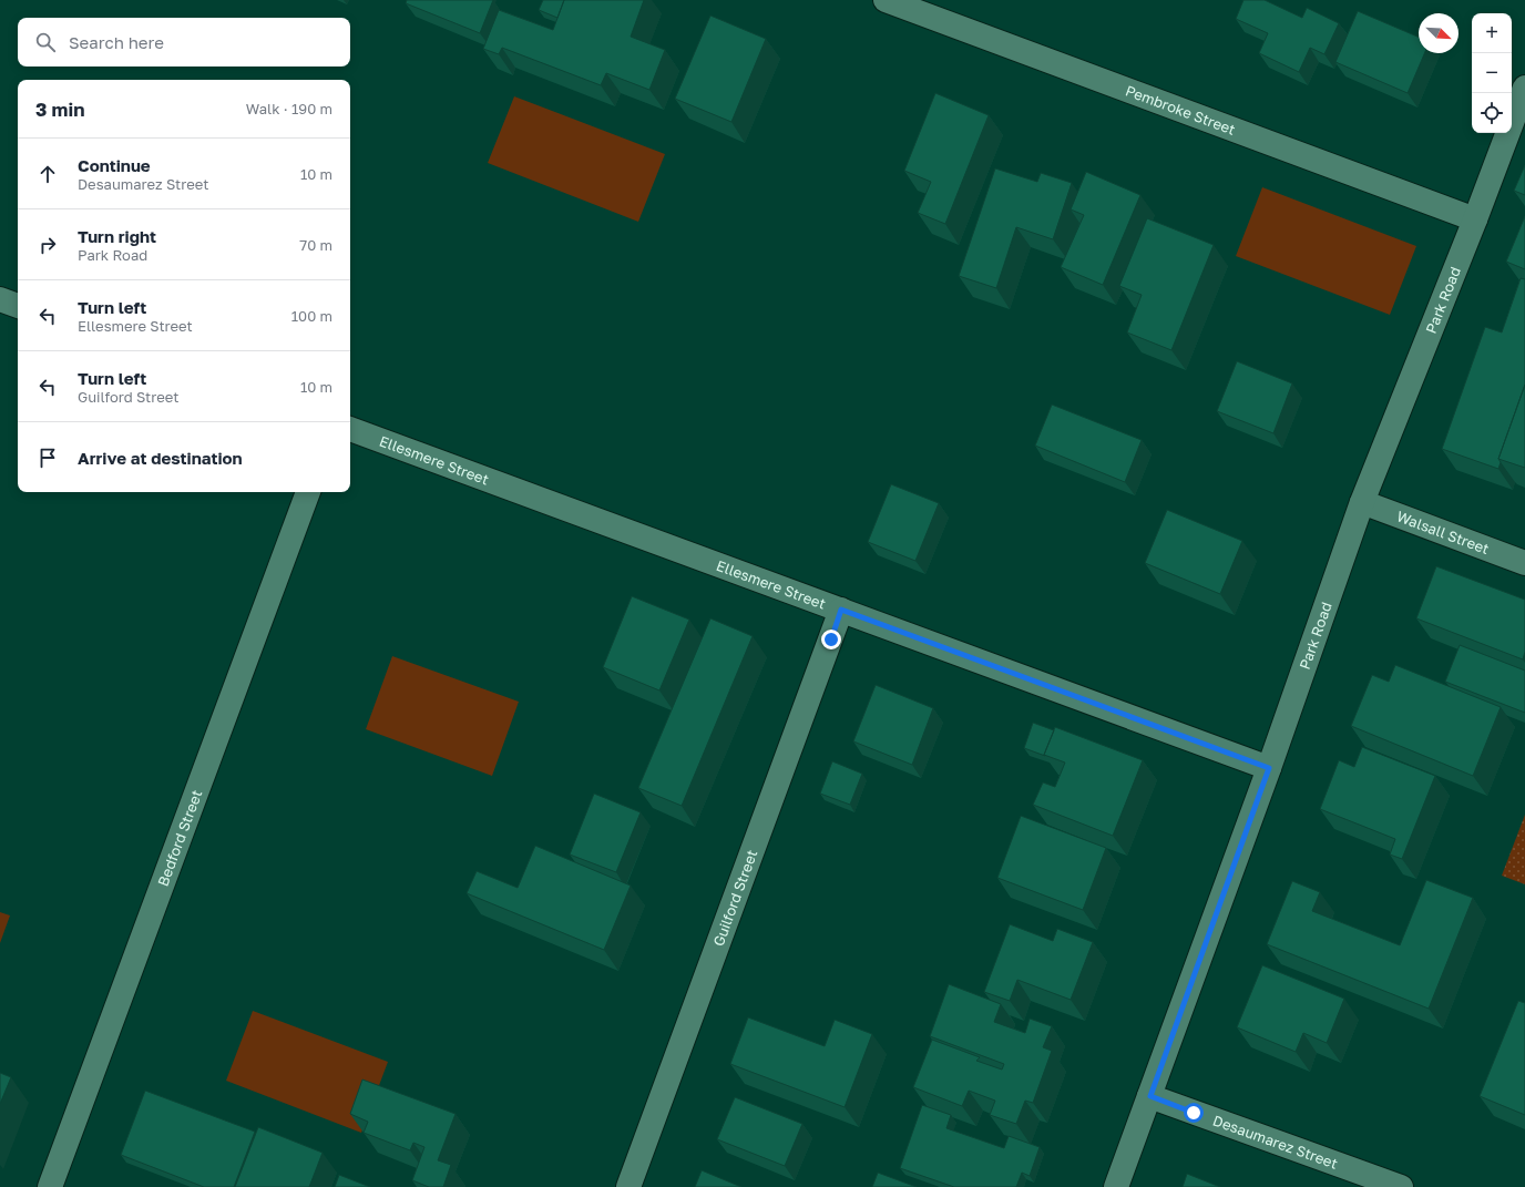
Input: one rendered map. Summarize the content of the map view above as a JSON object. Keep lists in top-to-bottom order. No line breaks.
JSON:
{"streets":{"street":["Pembroke Street","Park Road","Ellesmere Street","Walsall Street","Bedford Street","Guilford Street","Desaumarez Street"]},"crossings":[["Pembroke Street","Park Road"],["Park Road","Ellesmere Street"],["Park Road","Walsall Street"],["Park Road","Desaumarez Street"],["Ellesmere Street","Guilford Street"]],"north":"bottom right","page":{"map_buttons":["+","−"],"search":"Search here","heading":["3 min","Walk · 190 m"],"list":[["Continue","Desaumarez Street","10 m"],["Turn right","Park Road","70 m"],["Turn left","Ellesmere Street","100 m"],["Turn left","Guilford Street","10 m"],"Arrive at destination"]}}
